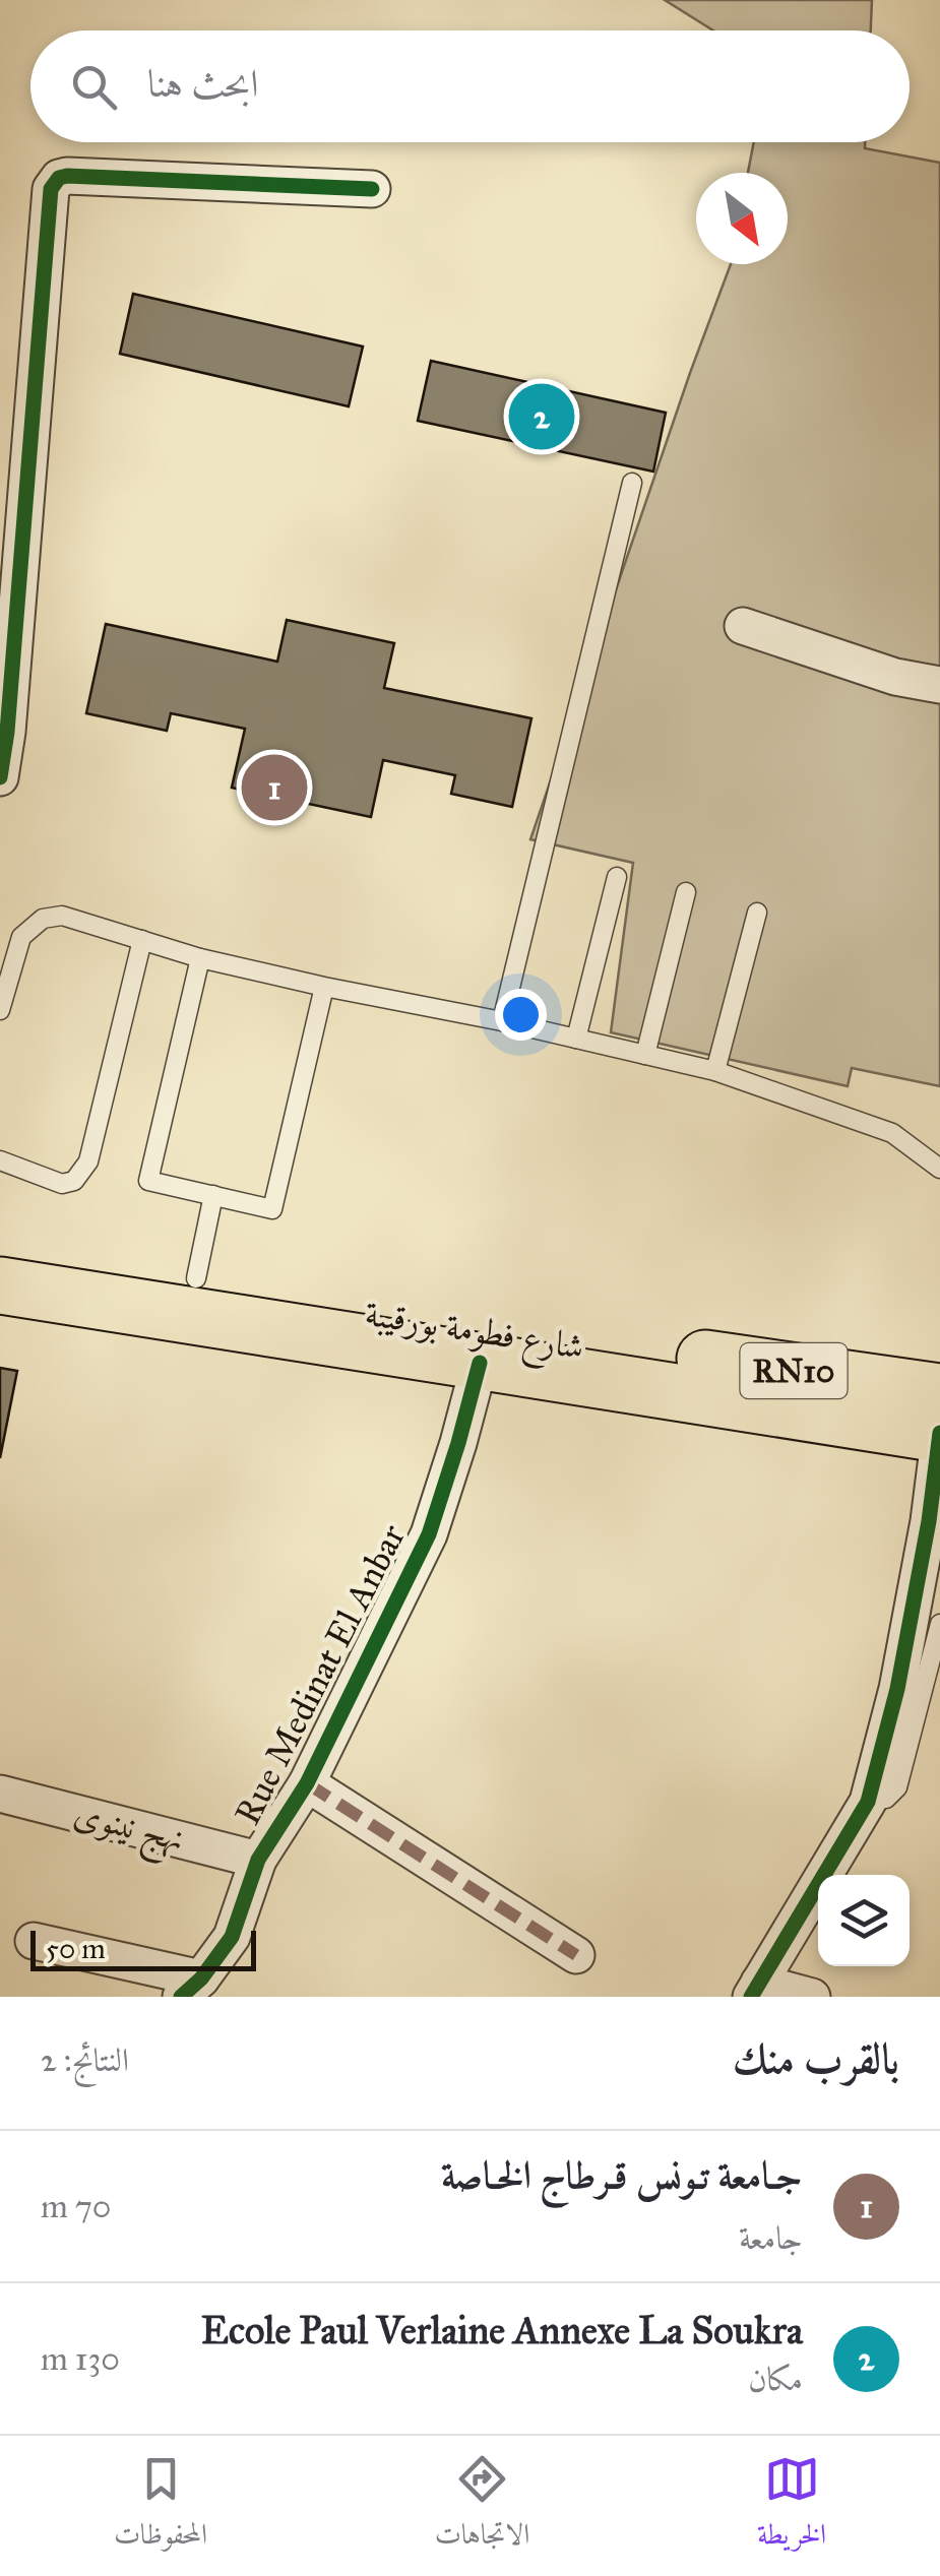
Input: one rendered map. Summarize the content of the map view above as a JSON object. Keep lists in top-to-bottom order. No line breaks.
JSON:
{"streets":{"main road":["شارع فطومة بورقيبة","RN10"],"street":["Rue Medinat El Anbar","نهج نینوى"]},"crossings":[["شارع فطومة بورقيبة","Rue Medinat El Anbar"],["Rue Medinat El Anbar","نهج نینوى"]],"scale_bar":"50 m","north":"bottom right","page":{"search":"ابحث هنا","pins":["2","1"],"scale":"50 m","heading":["بالقرب منك","النتائج: 2"],"list":[{"mark":"1","name":"جـامعة تـونس قـرطاج الخـاصة","note":"جامعة","value":"70 m"},{"mark":"2","name":"Ecole Paul Verlaine Annexe La Soukra","note":"مكان","value":"130 m"}],"nav":["الخريطة","الاتجاهات","المحفوظات"]}}
